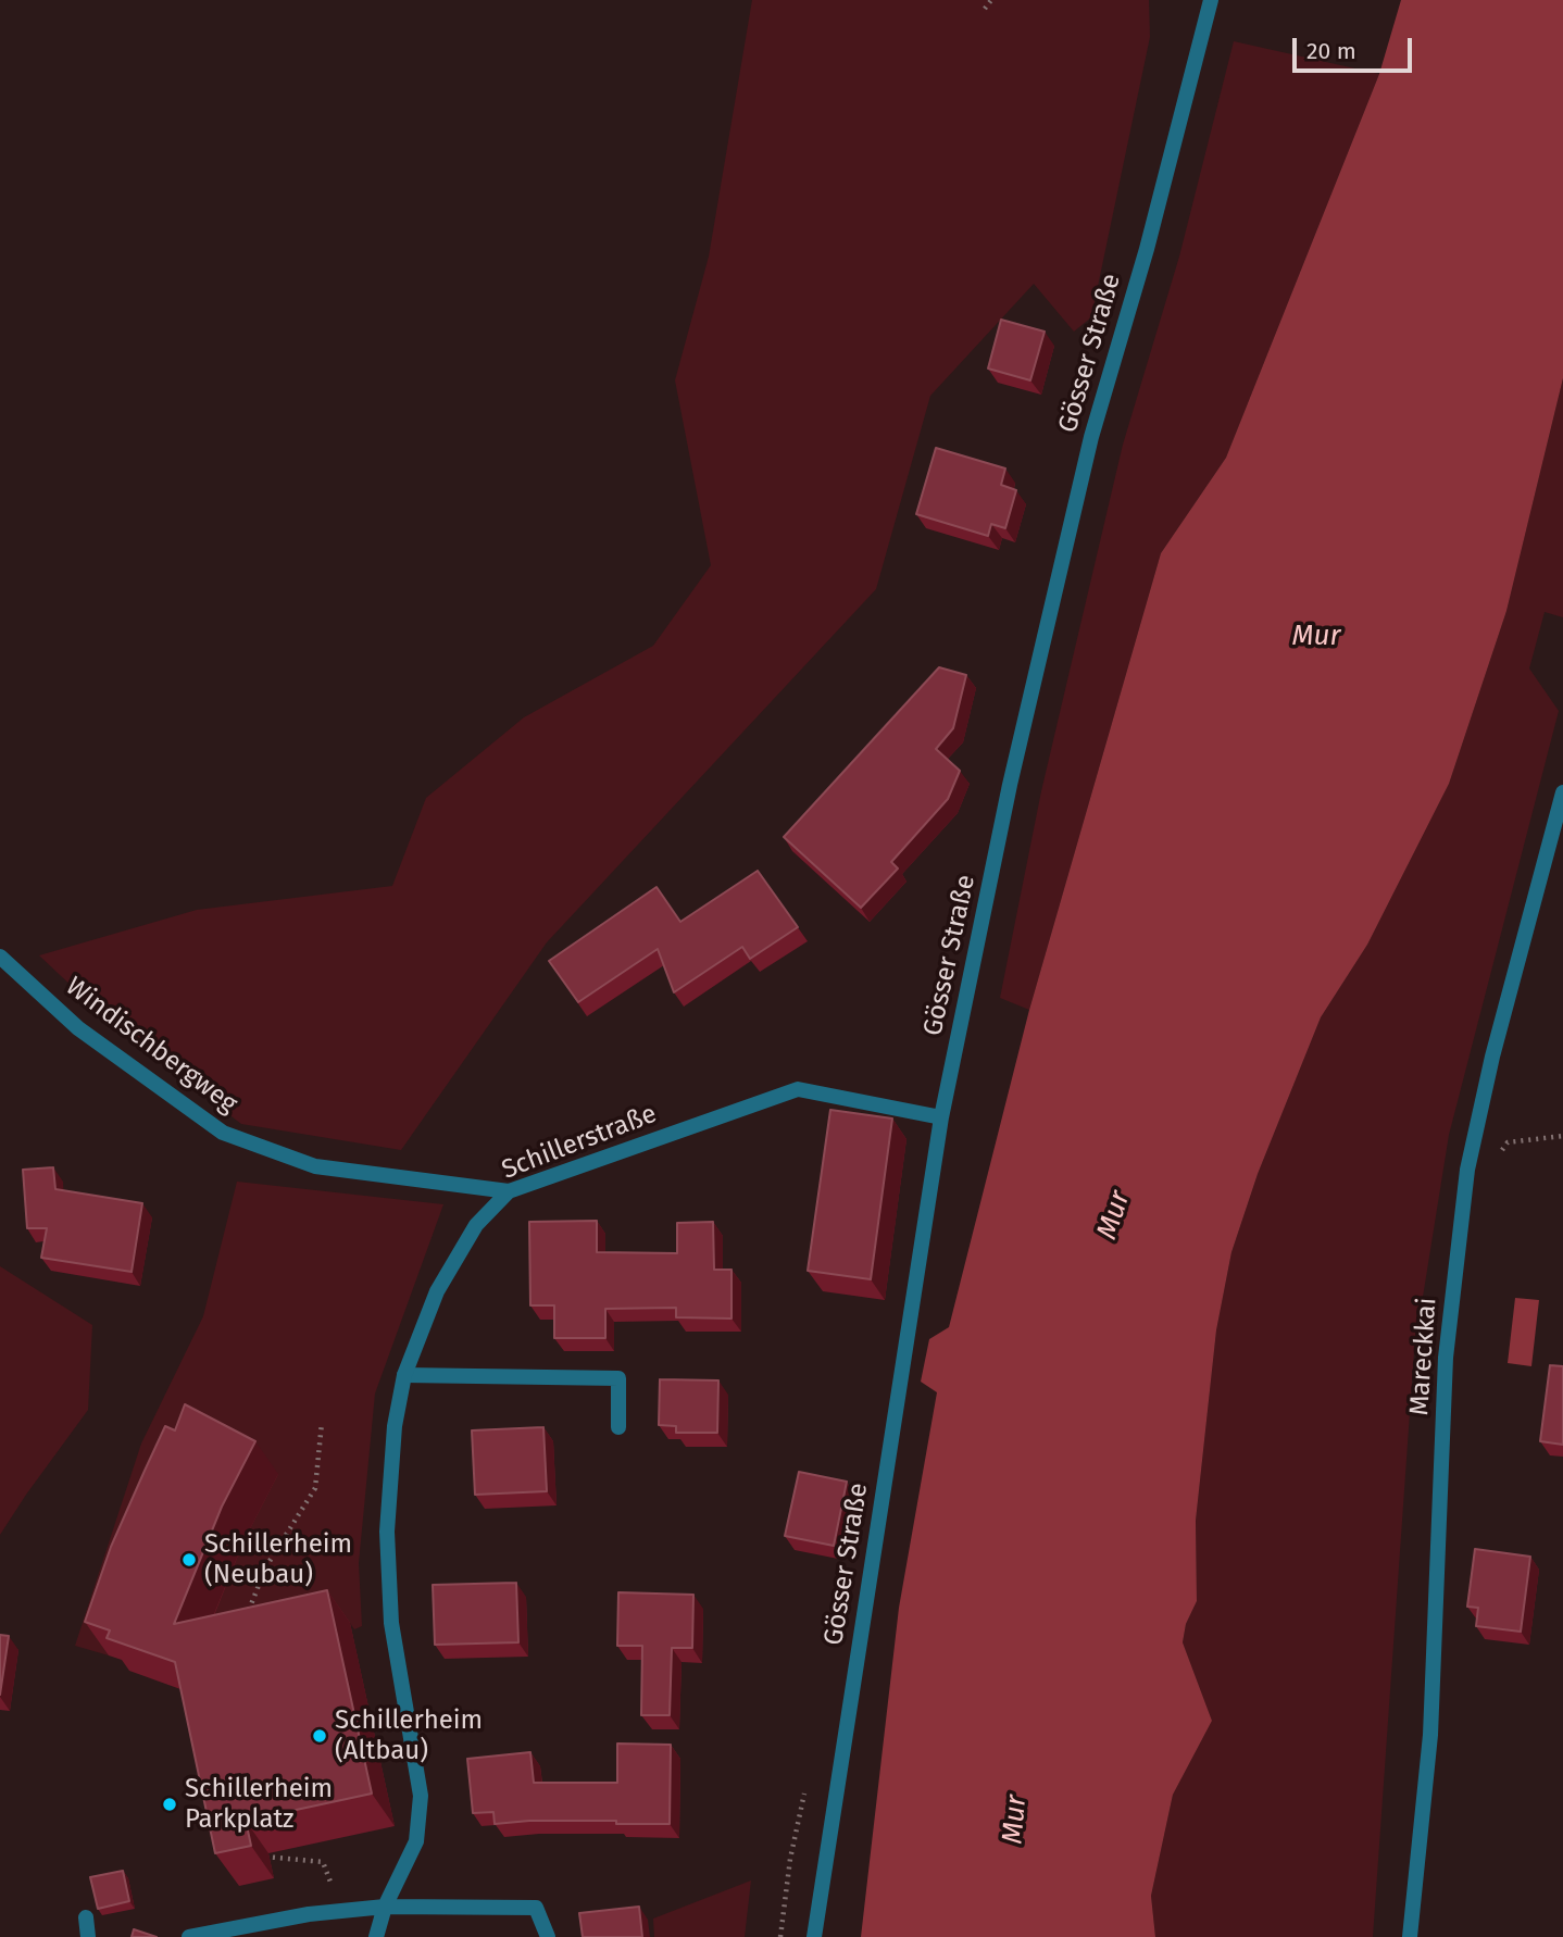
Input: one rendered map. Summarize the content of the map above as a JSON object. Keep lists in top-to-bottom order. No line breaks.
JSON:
{"streets":{"street":["Gösser Straße","Windischbergweg","Schillerstraße","Mareckkai"]},"crossings":[["Gösser Straße","Schillerstraße"],["Windischbergweg","Schillerstraße"]],"water":["Mur"],"places":["Schillerheim (Neubau)","Schillerheim (Altbau)","Schillerheim Parkplatz"],"scale_bar":"20 m"}
